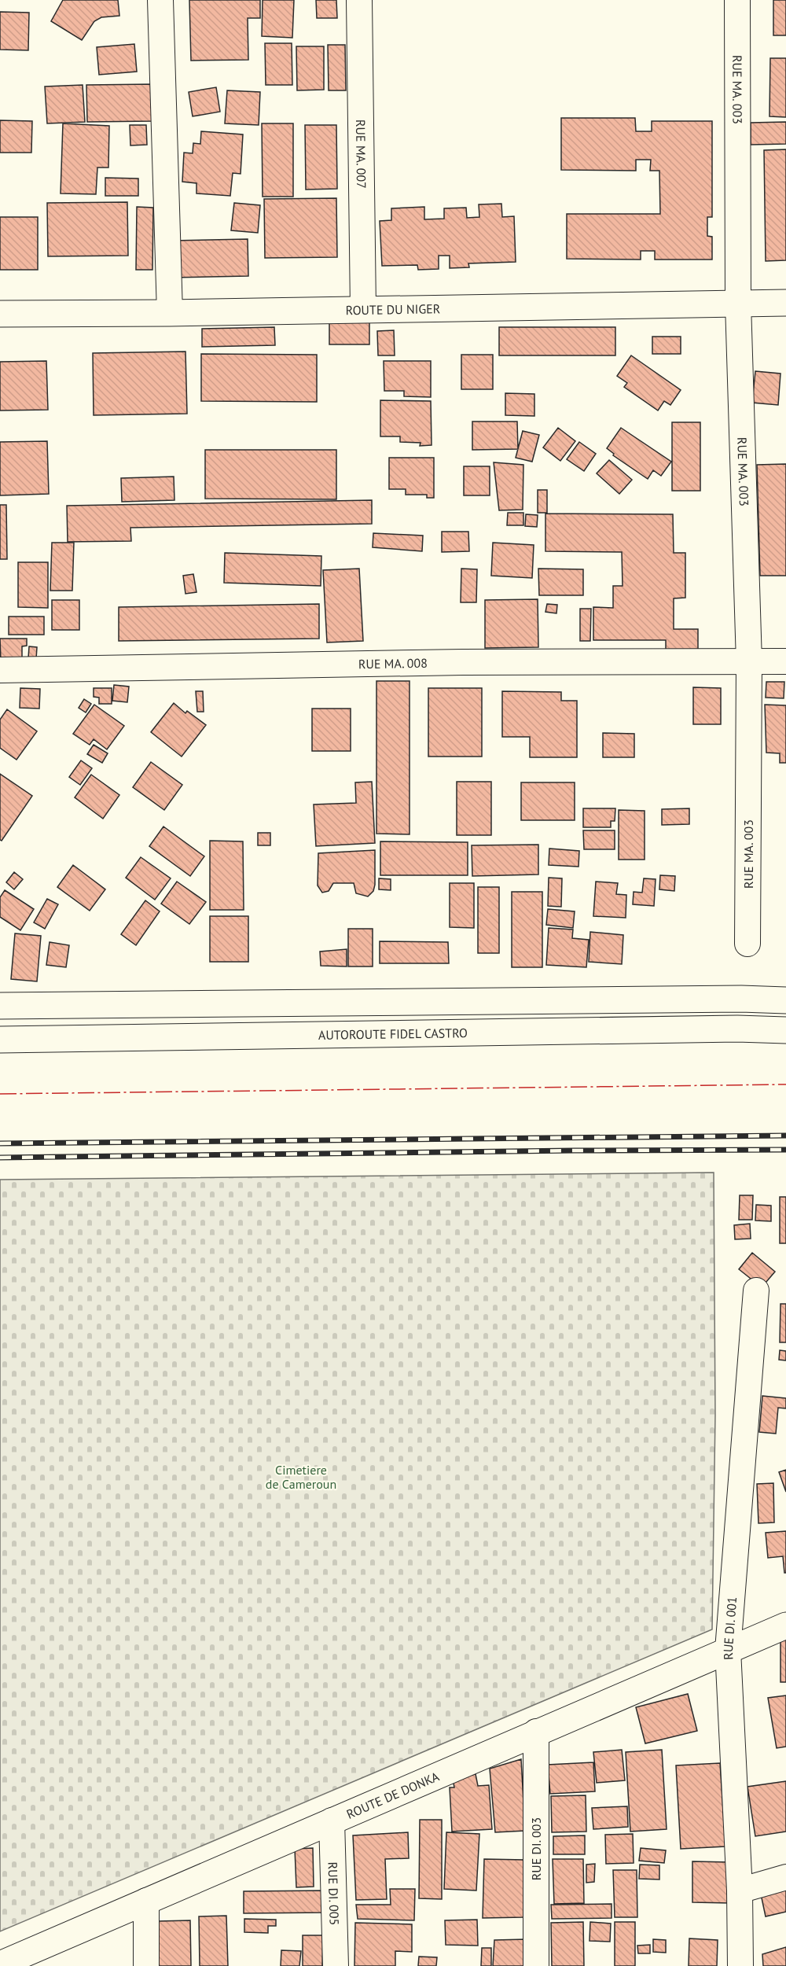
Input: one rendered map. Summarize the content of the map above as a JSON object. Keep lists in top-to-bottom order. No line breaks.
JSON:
{"streets":{"main road":["ROUTE DU NIGER","AUTOROUTE FIDEL CASTRO","ROUTE DE DONKA"],"street":["RUE MA. 003","RUE MA. 007","RUE MA. 008","RUE DI. 001","RUE DI. 003","RUE DI. 005"]},"crossings":[["RUE MA. 003","ROUTE DU NIGER"],["RUE MA. 003","RUE MA. 008"],["RUE MA. 007","ROUTE DU NIGER"],["RUE DI. 001","ROUTE DE DONKA"],["ROUTE DE DONKA","RUE DI. 003"],["ROUTE DE DONKA","RUE DI. 005"]],"parks":["Cimetiere de Cameroun"]}
